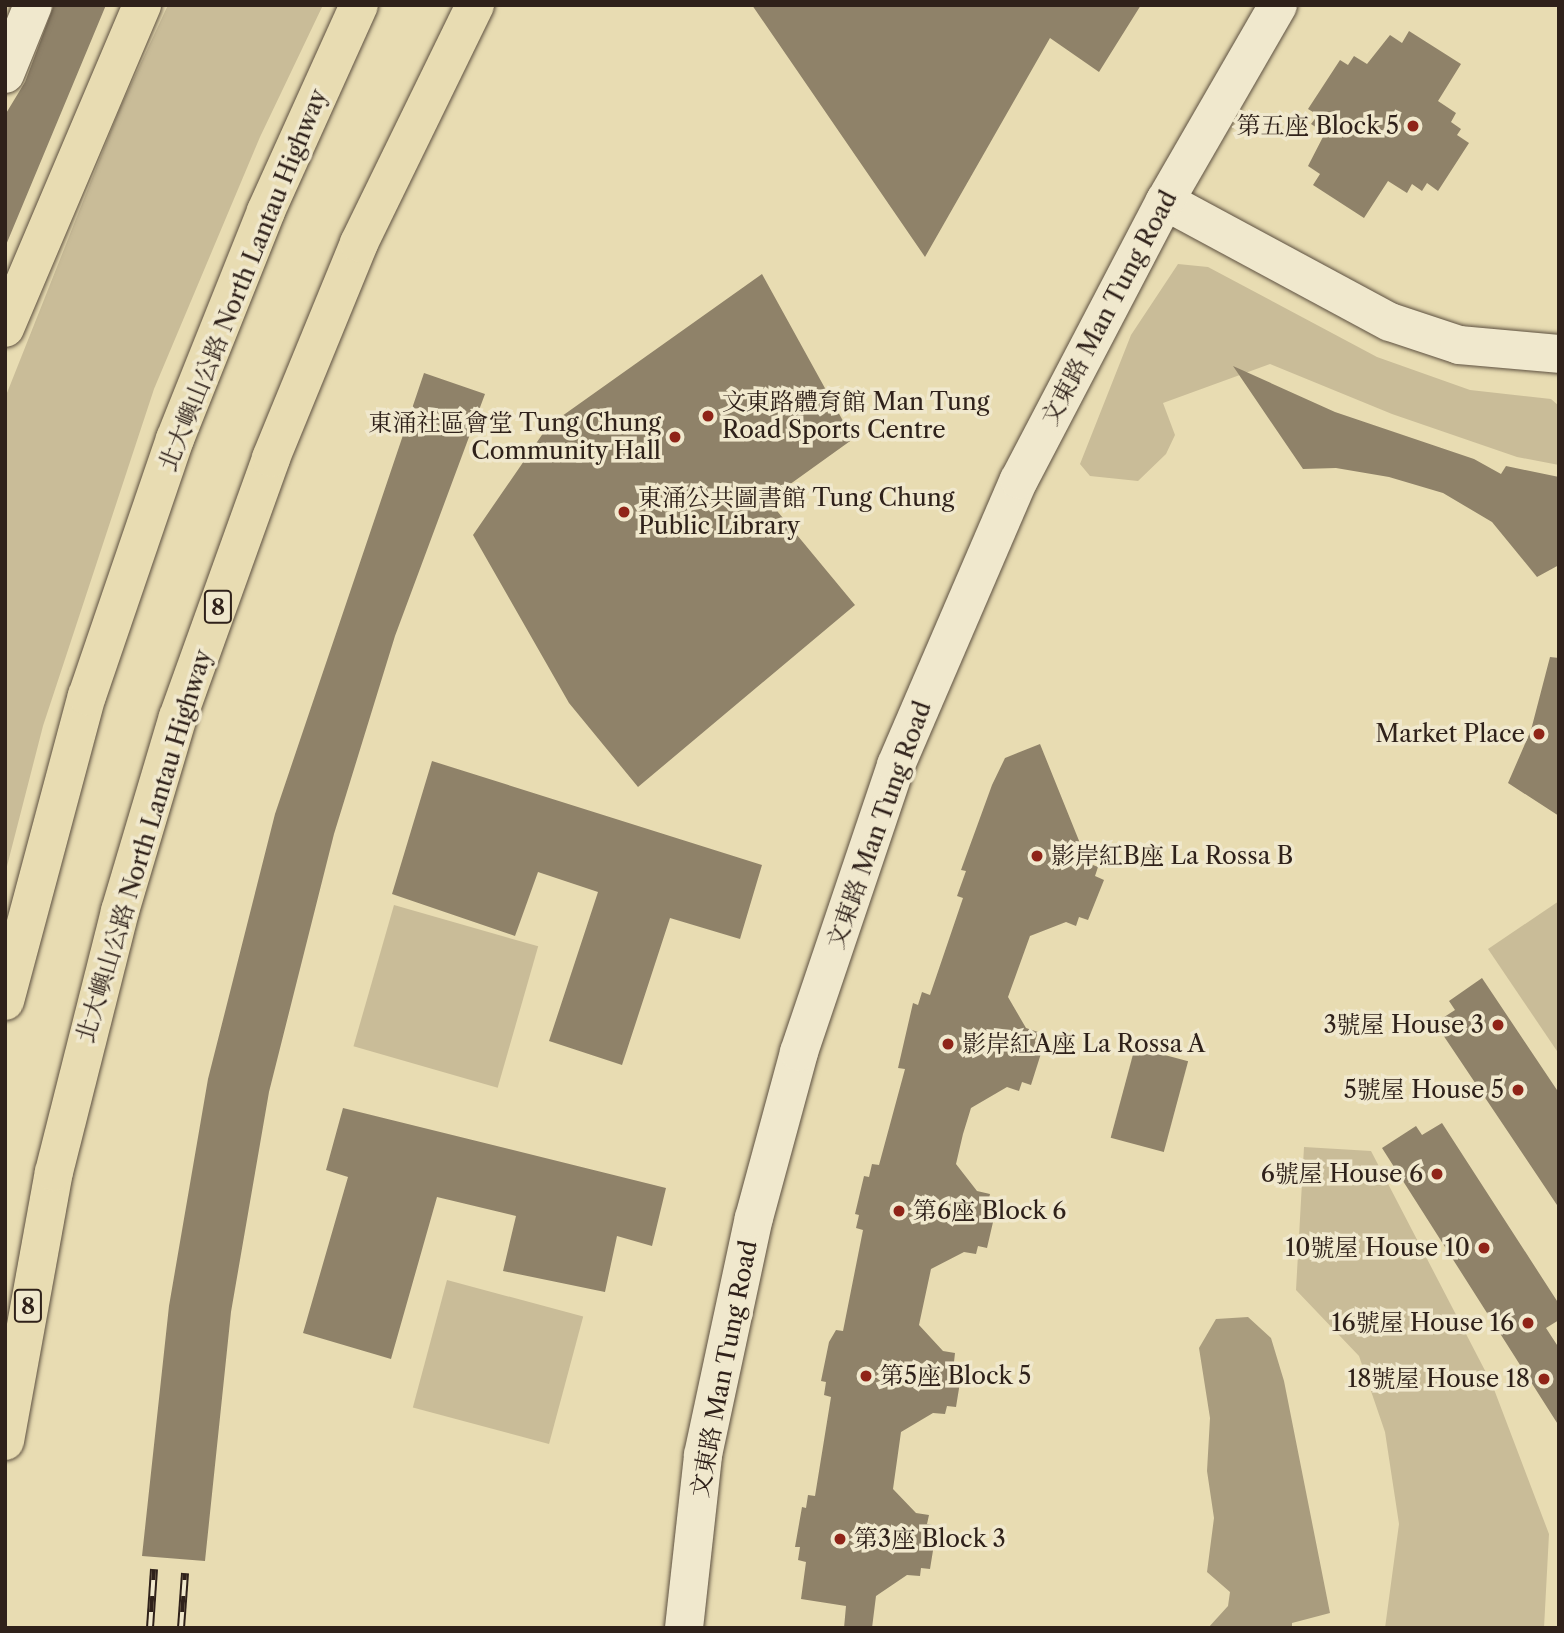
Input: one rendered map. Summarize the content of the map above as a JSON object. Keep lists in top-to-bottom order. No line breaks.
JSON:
{"streets":{"main road":["北大嶼山公路 North Lantau Highway","8"],"street":["文東路 Man Tung Road"]},"places":["第五座 Block 5","文東路體育館 Man Tung Road Sports Centre","東涌社區會堂 Tung Chung Community Hall","東涌公共圖書館 Tung Chung Public Library","Market Place","影岸紅B座 La Rossa B","3號屋 House 3","影岸紅A座 La Rossa A","5號屋 House 5","6號屋 House 6","第6座 Block 6","10號屋 House 10","16號屋 House 16","第5座 Block 5","18號屋 House 18","第3座 Block 3"]}
